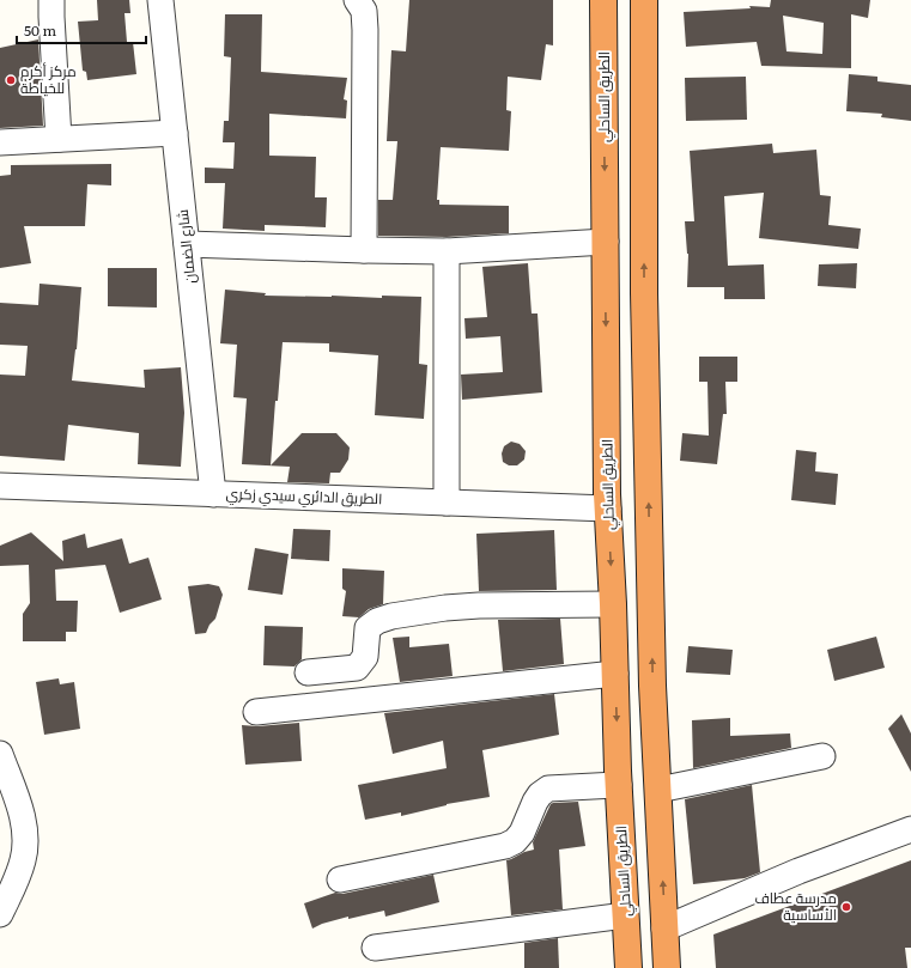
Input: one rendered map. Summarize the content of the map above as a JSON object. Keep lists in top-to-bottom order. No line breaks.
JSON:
{"streets":{"highway":["الطريق الساحلي"],"street":["شارع الضمان","الطريق الدائري سيدي زكري"]},"crossings":[["الطريق الساحلي","الطريق الدائري سيدي زكري"],["شارع الضمان","الطريق الدائري سيدي زكري"]],"places":["مركز أكرم للخياطة","مدرسة عطاف الأساسية"],"scale_bar":"50 m"}
